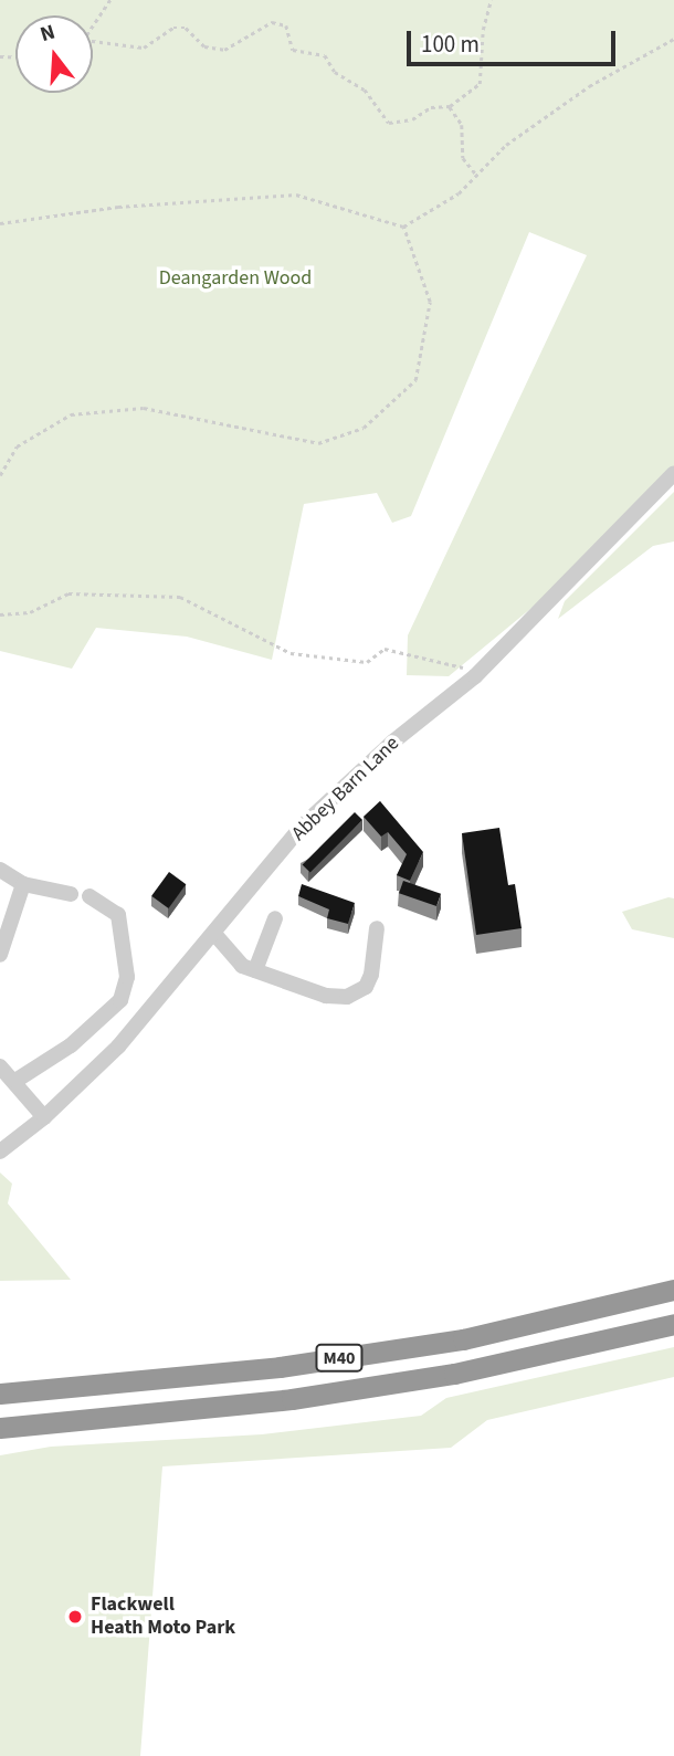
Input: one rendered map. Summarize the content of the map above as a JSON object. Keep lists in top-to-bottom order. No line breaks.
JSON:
{"streets":{"highway":["M40"],"street":["Abbey Barn Lane"]},"parks":["Deangarden Wood"],"places":["Flackwell Heath Moto Park"],"scale_bar":"100 m","north":"top"}
